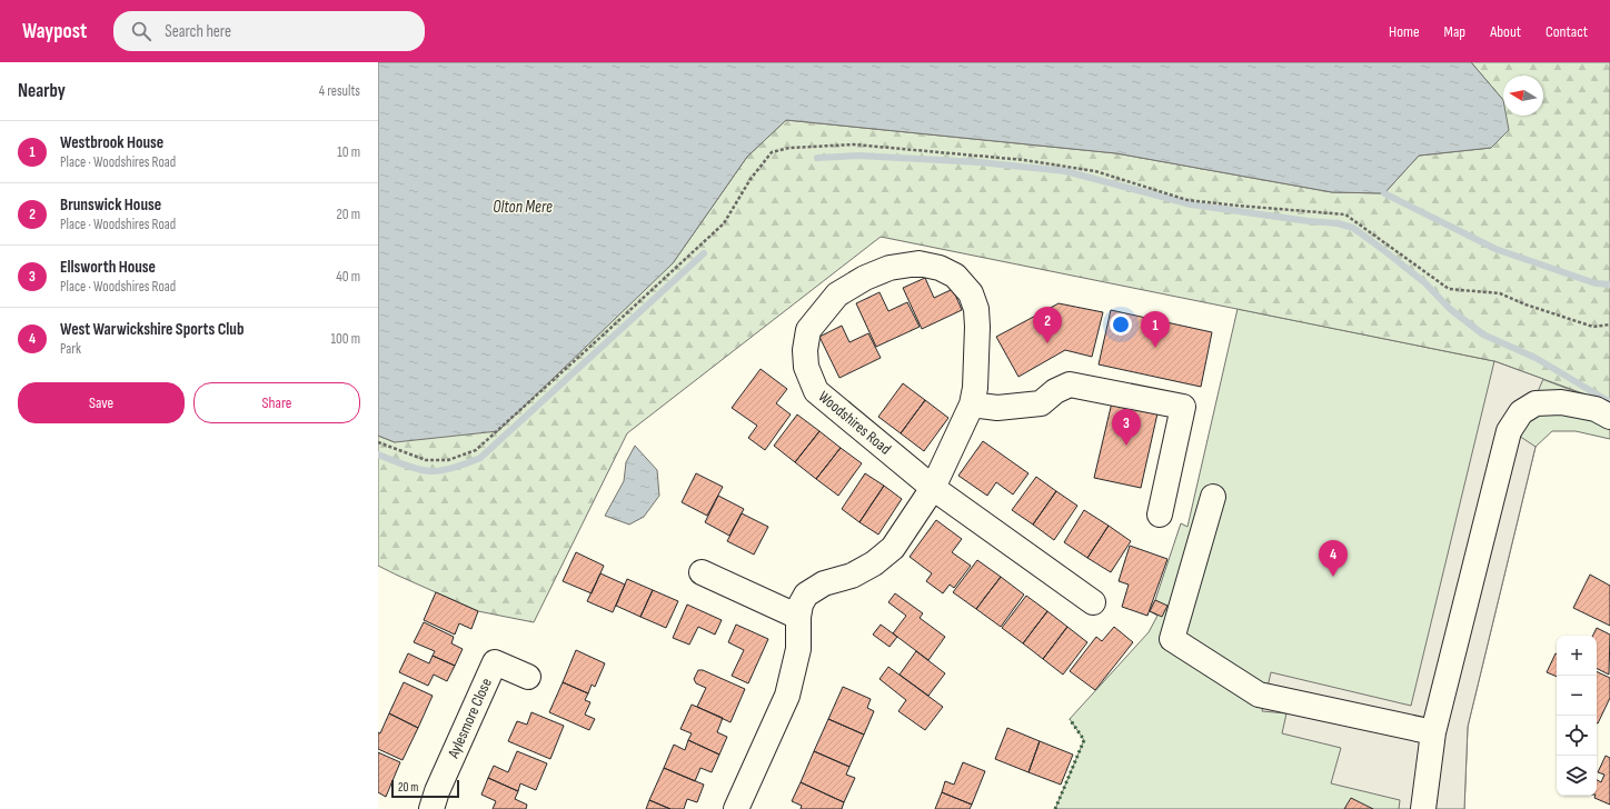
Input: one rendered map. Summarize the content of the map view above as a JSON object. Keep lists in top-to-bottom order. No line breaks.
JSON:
{"streets":{"street":["Woodshires Road","Aylesmore Close"]},"water":["Olton Mere"],"scale_bar":"20 m","north":"left","page":{"header":"Waypost","search":"Search here","nav":["Home","Map","About","Contact"],"heading":["Nearby","4 results"],"list":[{"mark":"1","name":"Westbrook House","note":"Place · Woodshires Road","value":"10 m"},{"mark":"2","name":"Brunswick House","note":"Place · Woodshires Road","value":"20 m"},{"mark":"3","name":"Ellsworth House","note":"Place · Woodshires Road","value":"40 m"},{"mark":"4","name":"West Warwickshire Sports Club","note":"Park","value":"100 m"}],"pins":["2","1","3","4"],"buttons":["Save","Share"],"map_buttons":["+","−"],"scale":"20 m"}}
